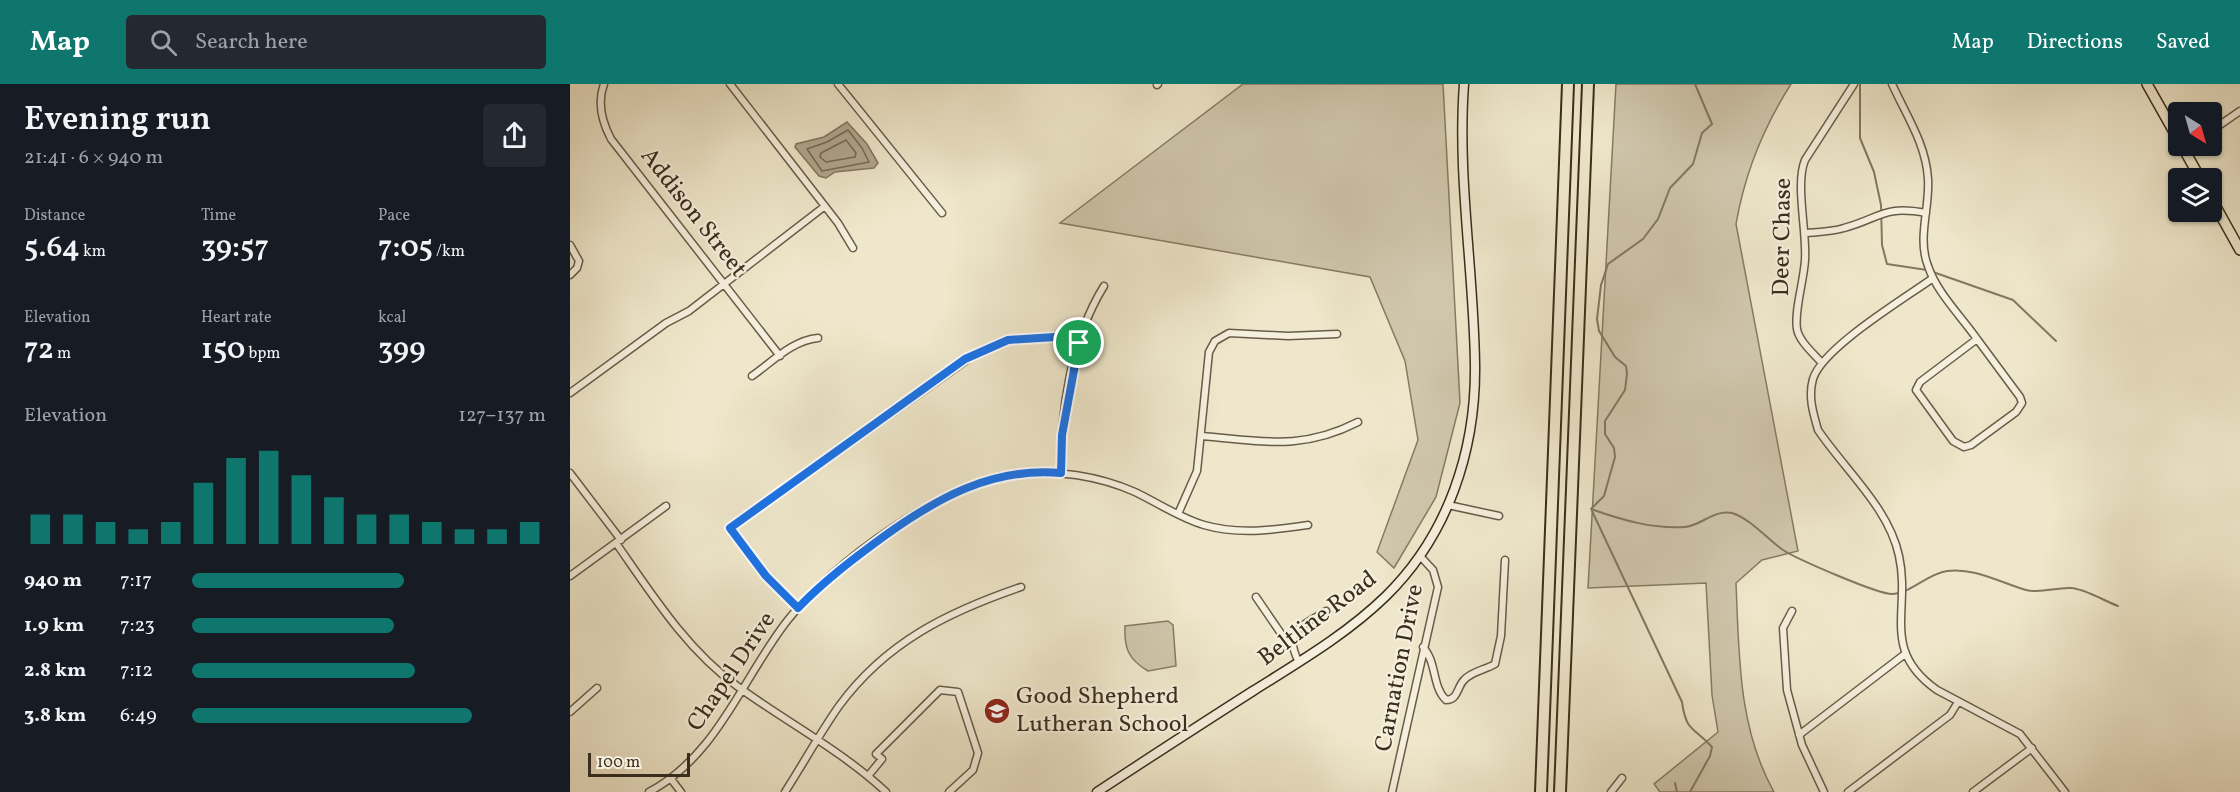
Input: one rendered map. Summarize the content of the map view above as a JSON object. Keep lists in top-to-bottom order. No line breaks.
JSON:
{"streets":{"main road":["Beltline Road"],"street":["Addison Street","Deer Chase","Carnation Drive","Chapel Drive"]},"crossings":[["Beltline Road","Carnation Drive"]],"places":{"school or university":["Good Shepherd Lutheran School"]},"scale_bar":"100 m","north":"bottom right","page":{"header":"Map","search":"Search here","nav":["Map","Directions","Saved"],"heading":["Evening run","21:41 · 6 × 940 m"],"stats":[["Distance","5.64 km"],["Time","39:57"],["Pace","7:05 /km"],["Elevation","72 m"],["Heart rate","150 bpm"],["kcal","399"]],"chart":["Elevation","127–137 m"],"list":[{"name":"940 m","note":"7:17"},{"name":"1.9 km","note":"7:23"},{"name":"2.8 km","note":"7:12"},{"name":"3.8 km","note":"6:49"}],"scale":"100 m"}}
